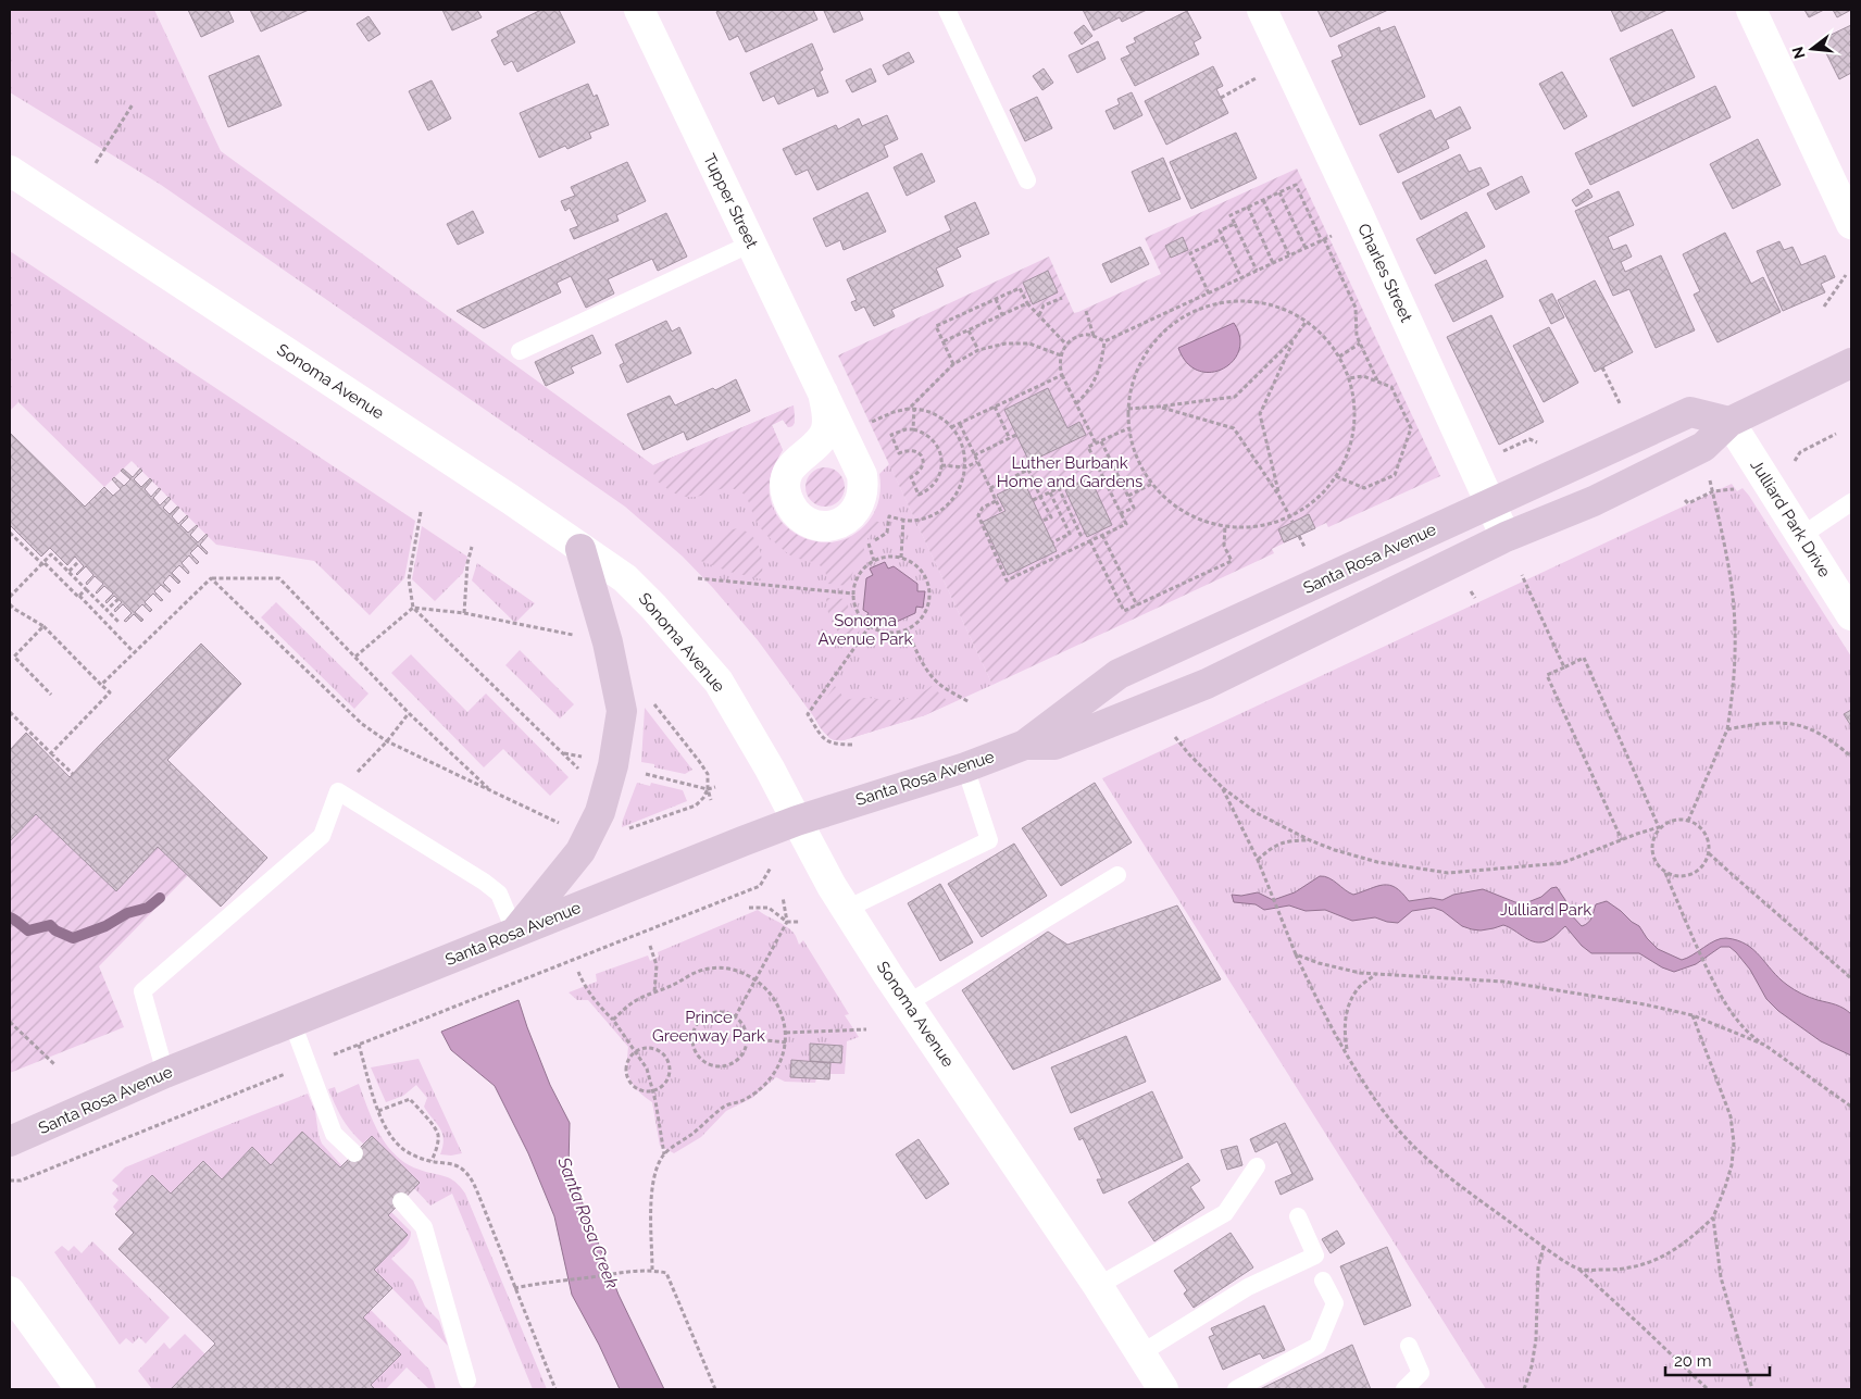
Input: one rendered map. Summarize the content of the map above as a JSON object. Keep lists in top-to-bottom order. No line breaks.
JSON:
{"streets":{"main road":["Santa Rosa Avenue"],"street":["Tupper Street","Charles Street","Sonoma Avenue","Julliard Park Drive"]},"crossings":[["Charles Street","Santa Rosa Avenue"],["Sonoma Avenue","Santa Rosa Avenue"],["Julliard Park Drive","Santa Rosa Avenue"]],"water":["Santa Rosa Creek"],"parks":["Luther Burbank Home and Gardens","Sonoma Avenue Park","Julliard Park","Prince Greenway Park"],"scale_bar":"20 m","north":"left"}
